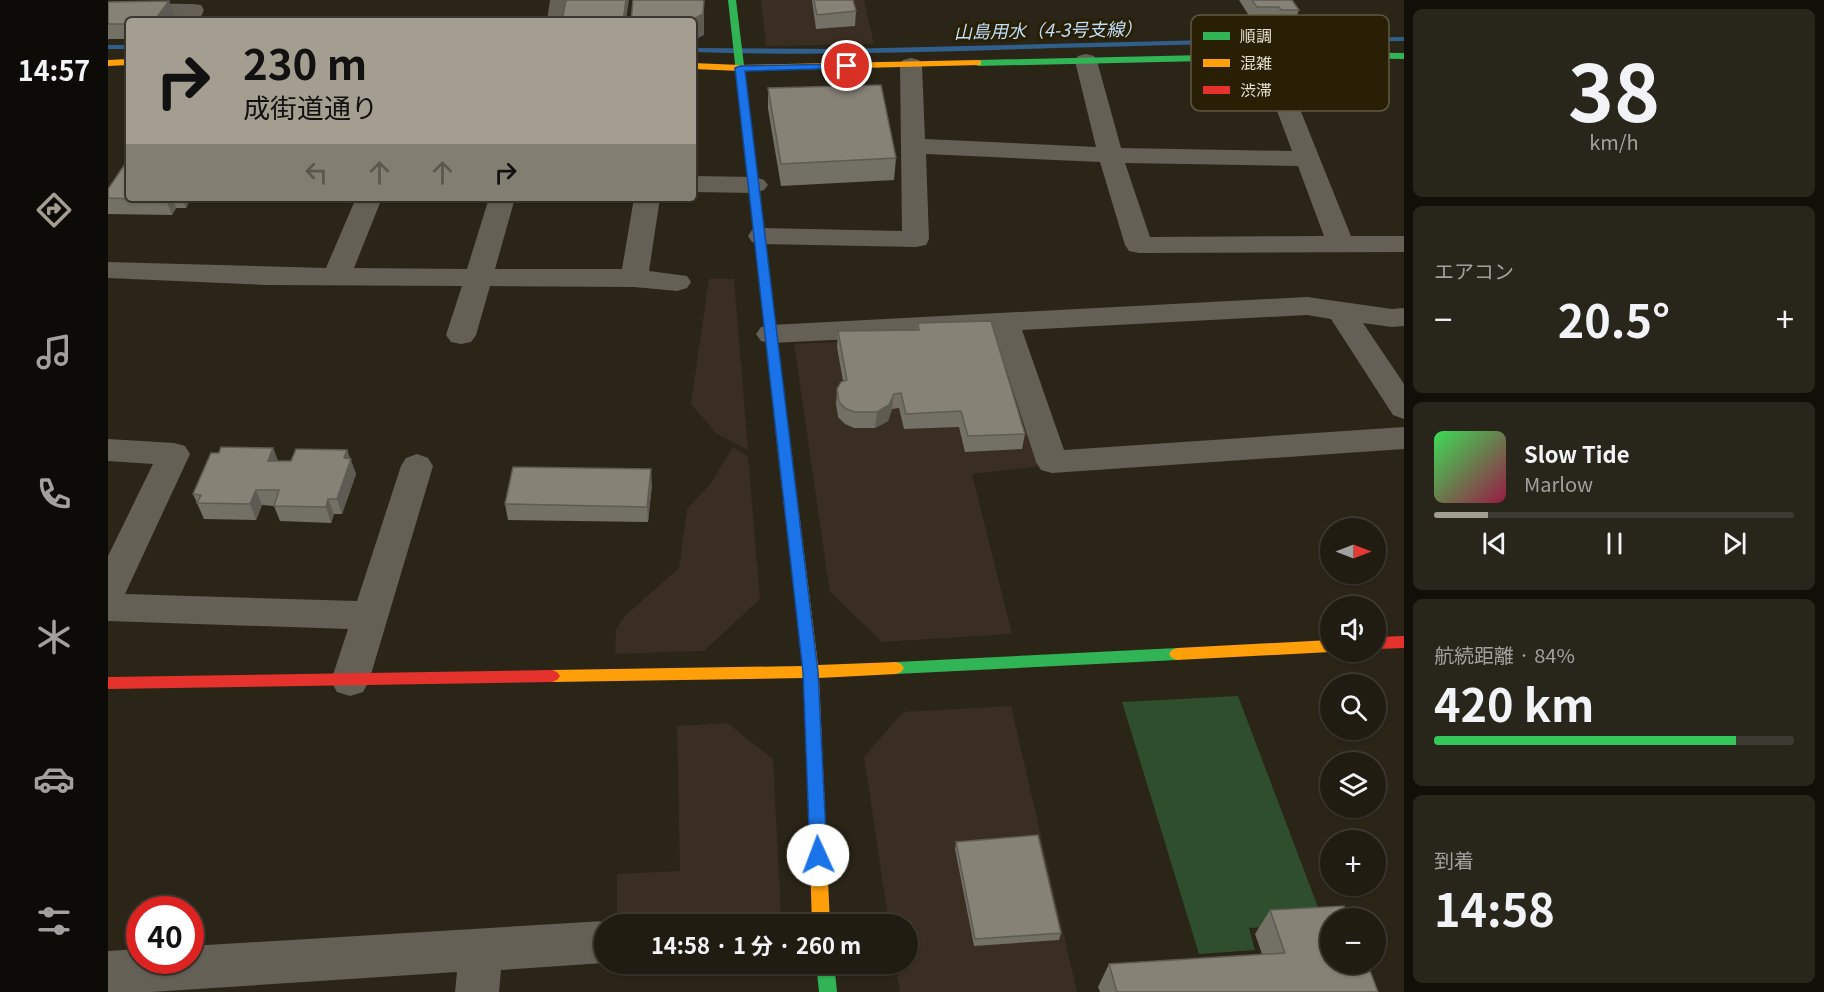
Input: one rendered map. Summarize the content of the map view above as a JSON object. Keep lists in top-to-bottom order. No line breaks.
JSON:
{"water":["山島用水（4-3号支線）"],"legend":["順調","混雑","渋滞"],"north":"right","page":{"tabs":"14:57","tile":[["38","km/h"],"エアコン",["航続距離 · 84%","420 km"],["到着","14:58"]],"turn":["230 m","成街道通り"],"heat":["−","20.5°","+"],"song":["Slow Tide","Marlow"],"map_buttons":["+","−"],"limit":"40","trip":"14:58 · 1 分 · 260 m"}}
